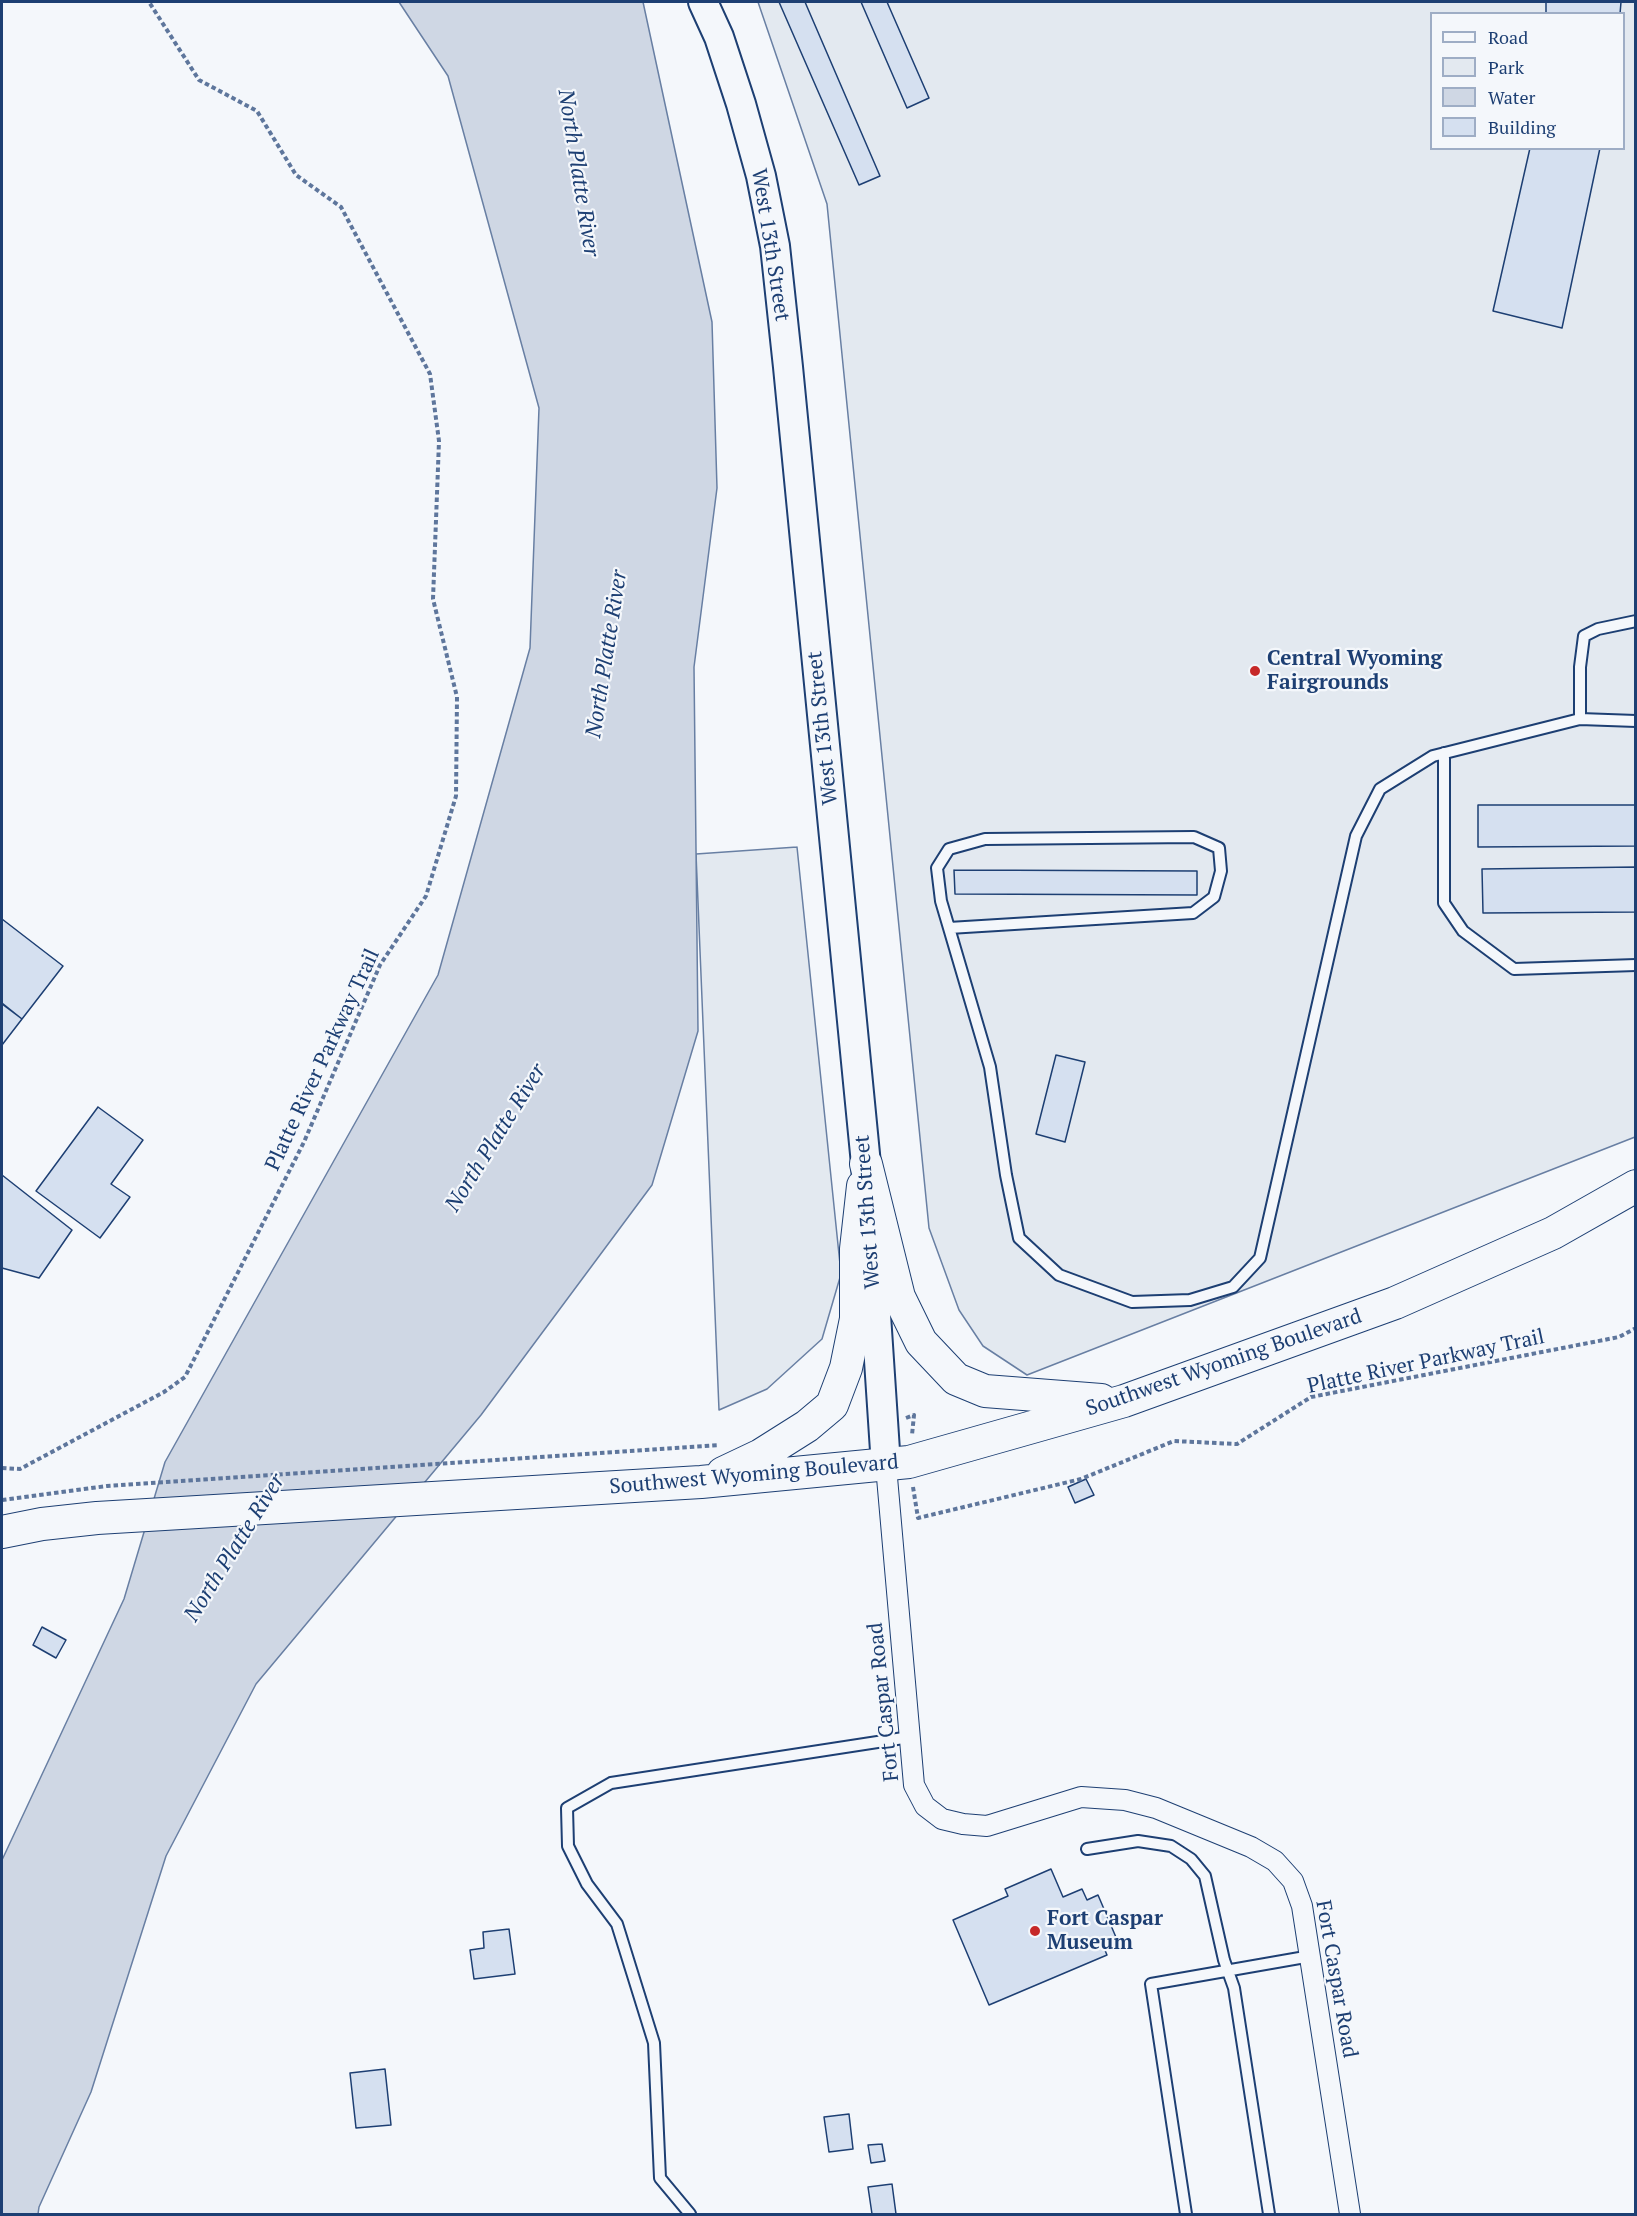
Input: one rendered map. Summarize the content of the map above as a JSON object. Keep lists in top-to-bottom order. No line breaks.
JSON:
{"streets":{"main road":["West 13th Street","Southwest Wyoming Boulevard"],"street":["Fort Caspar Road"],"path":["Platte River Parkway Trail"]},"crossings":[["West 13th Street","Southwest Wyoming Boulevard"],["West 13th Street","Fort Caspar Road"],["Southwest Wyoming Boulevard","Fort Caspar Road"]],"water":["North Platte River"],"places":["Central Wyoming Fairgrounds","Fort Caspar Museum"],"legend":["Road","Park","Water","Building"]}
